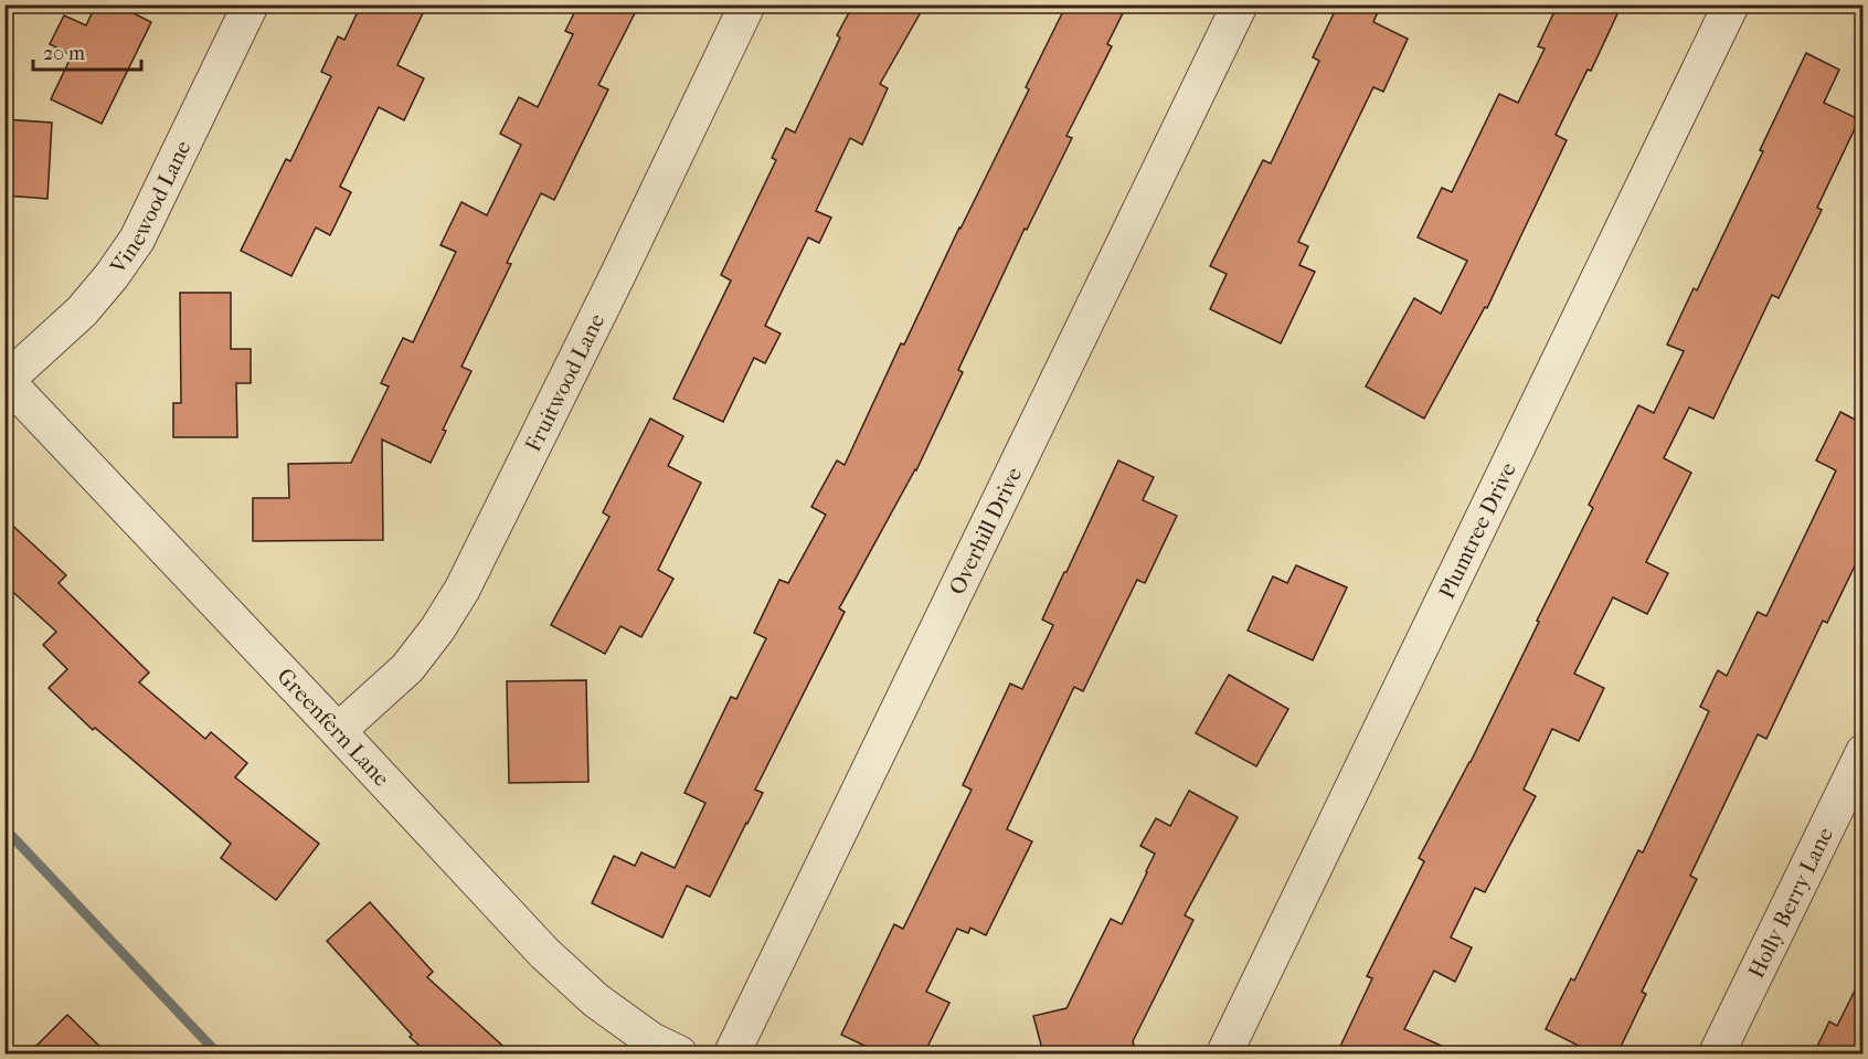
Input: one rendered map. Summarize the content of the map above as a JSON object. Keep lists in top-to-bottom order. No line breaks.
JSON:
{"streets":{"street":["Vinewood Lane","Fruitwood Lane","Overhill Drive","Plumtree Drive","Greenfern Lane","Holly Berry Lane"]},"crossings":[["Vinewood Lane","Greenfern Lane"],["Fruitwood Lane","Greenfern Lane"]],"scale_bar":"20 m"}
